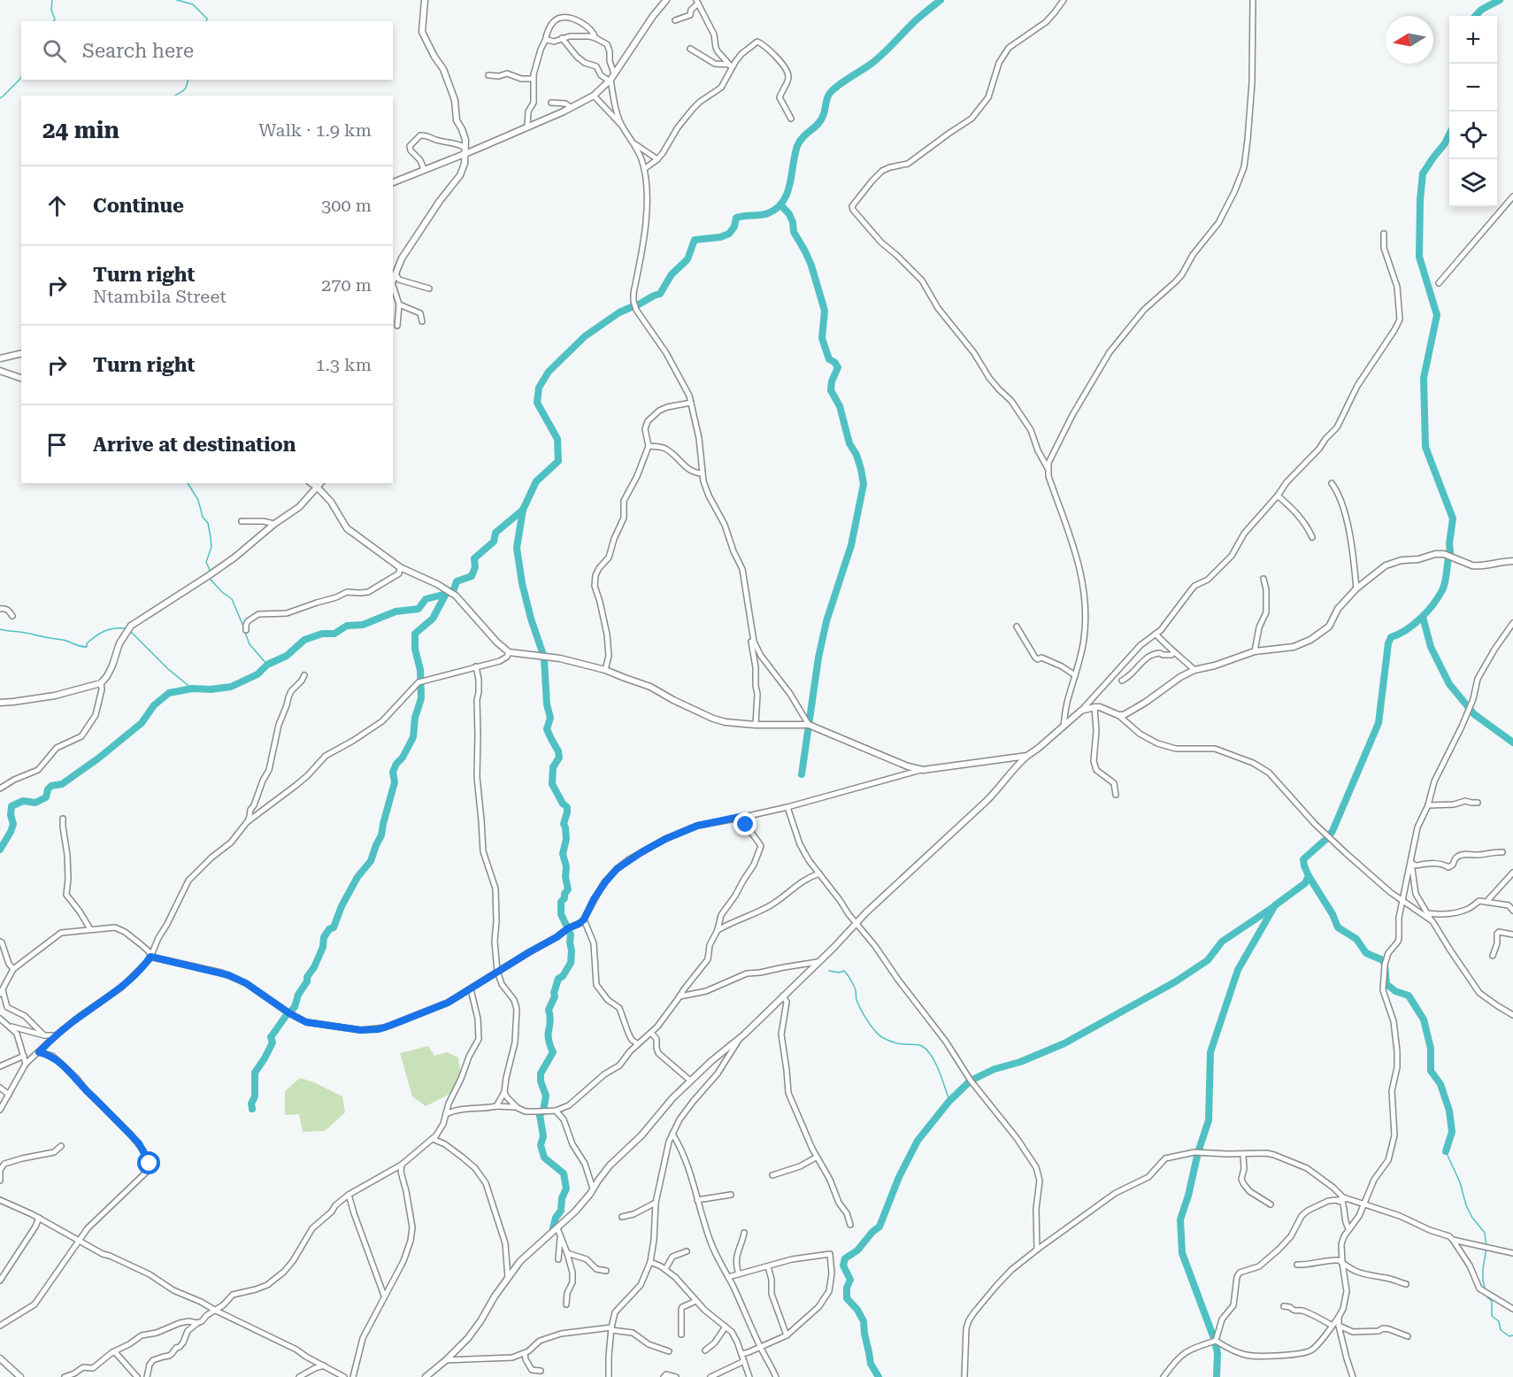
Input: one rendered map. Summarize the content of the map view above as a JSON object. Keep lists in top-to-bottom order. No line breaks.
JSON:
{"north":"left","page":{"map_buttons":["+","−"],"search":"Search here","heading":["24 min","Walk · 1.9 km"],"list":[["Continue","300 m"],["Turn right","Ntambila Street","270 m"],["Turn right","1.3 km"],"Arrive at destination"]}}
